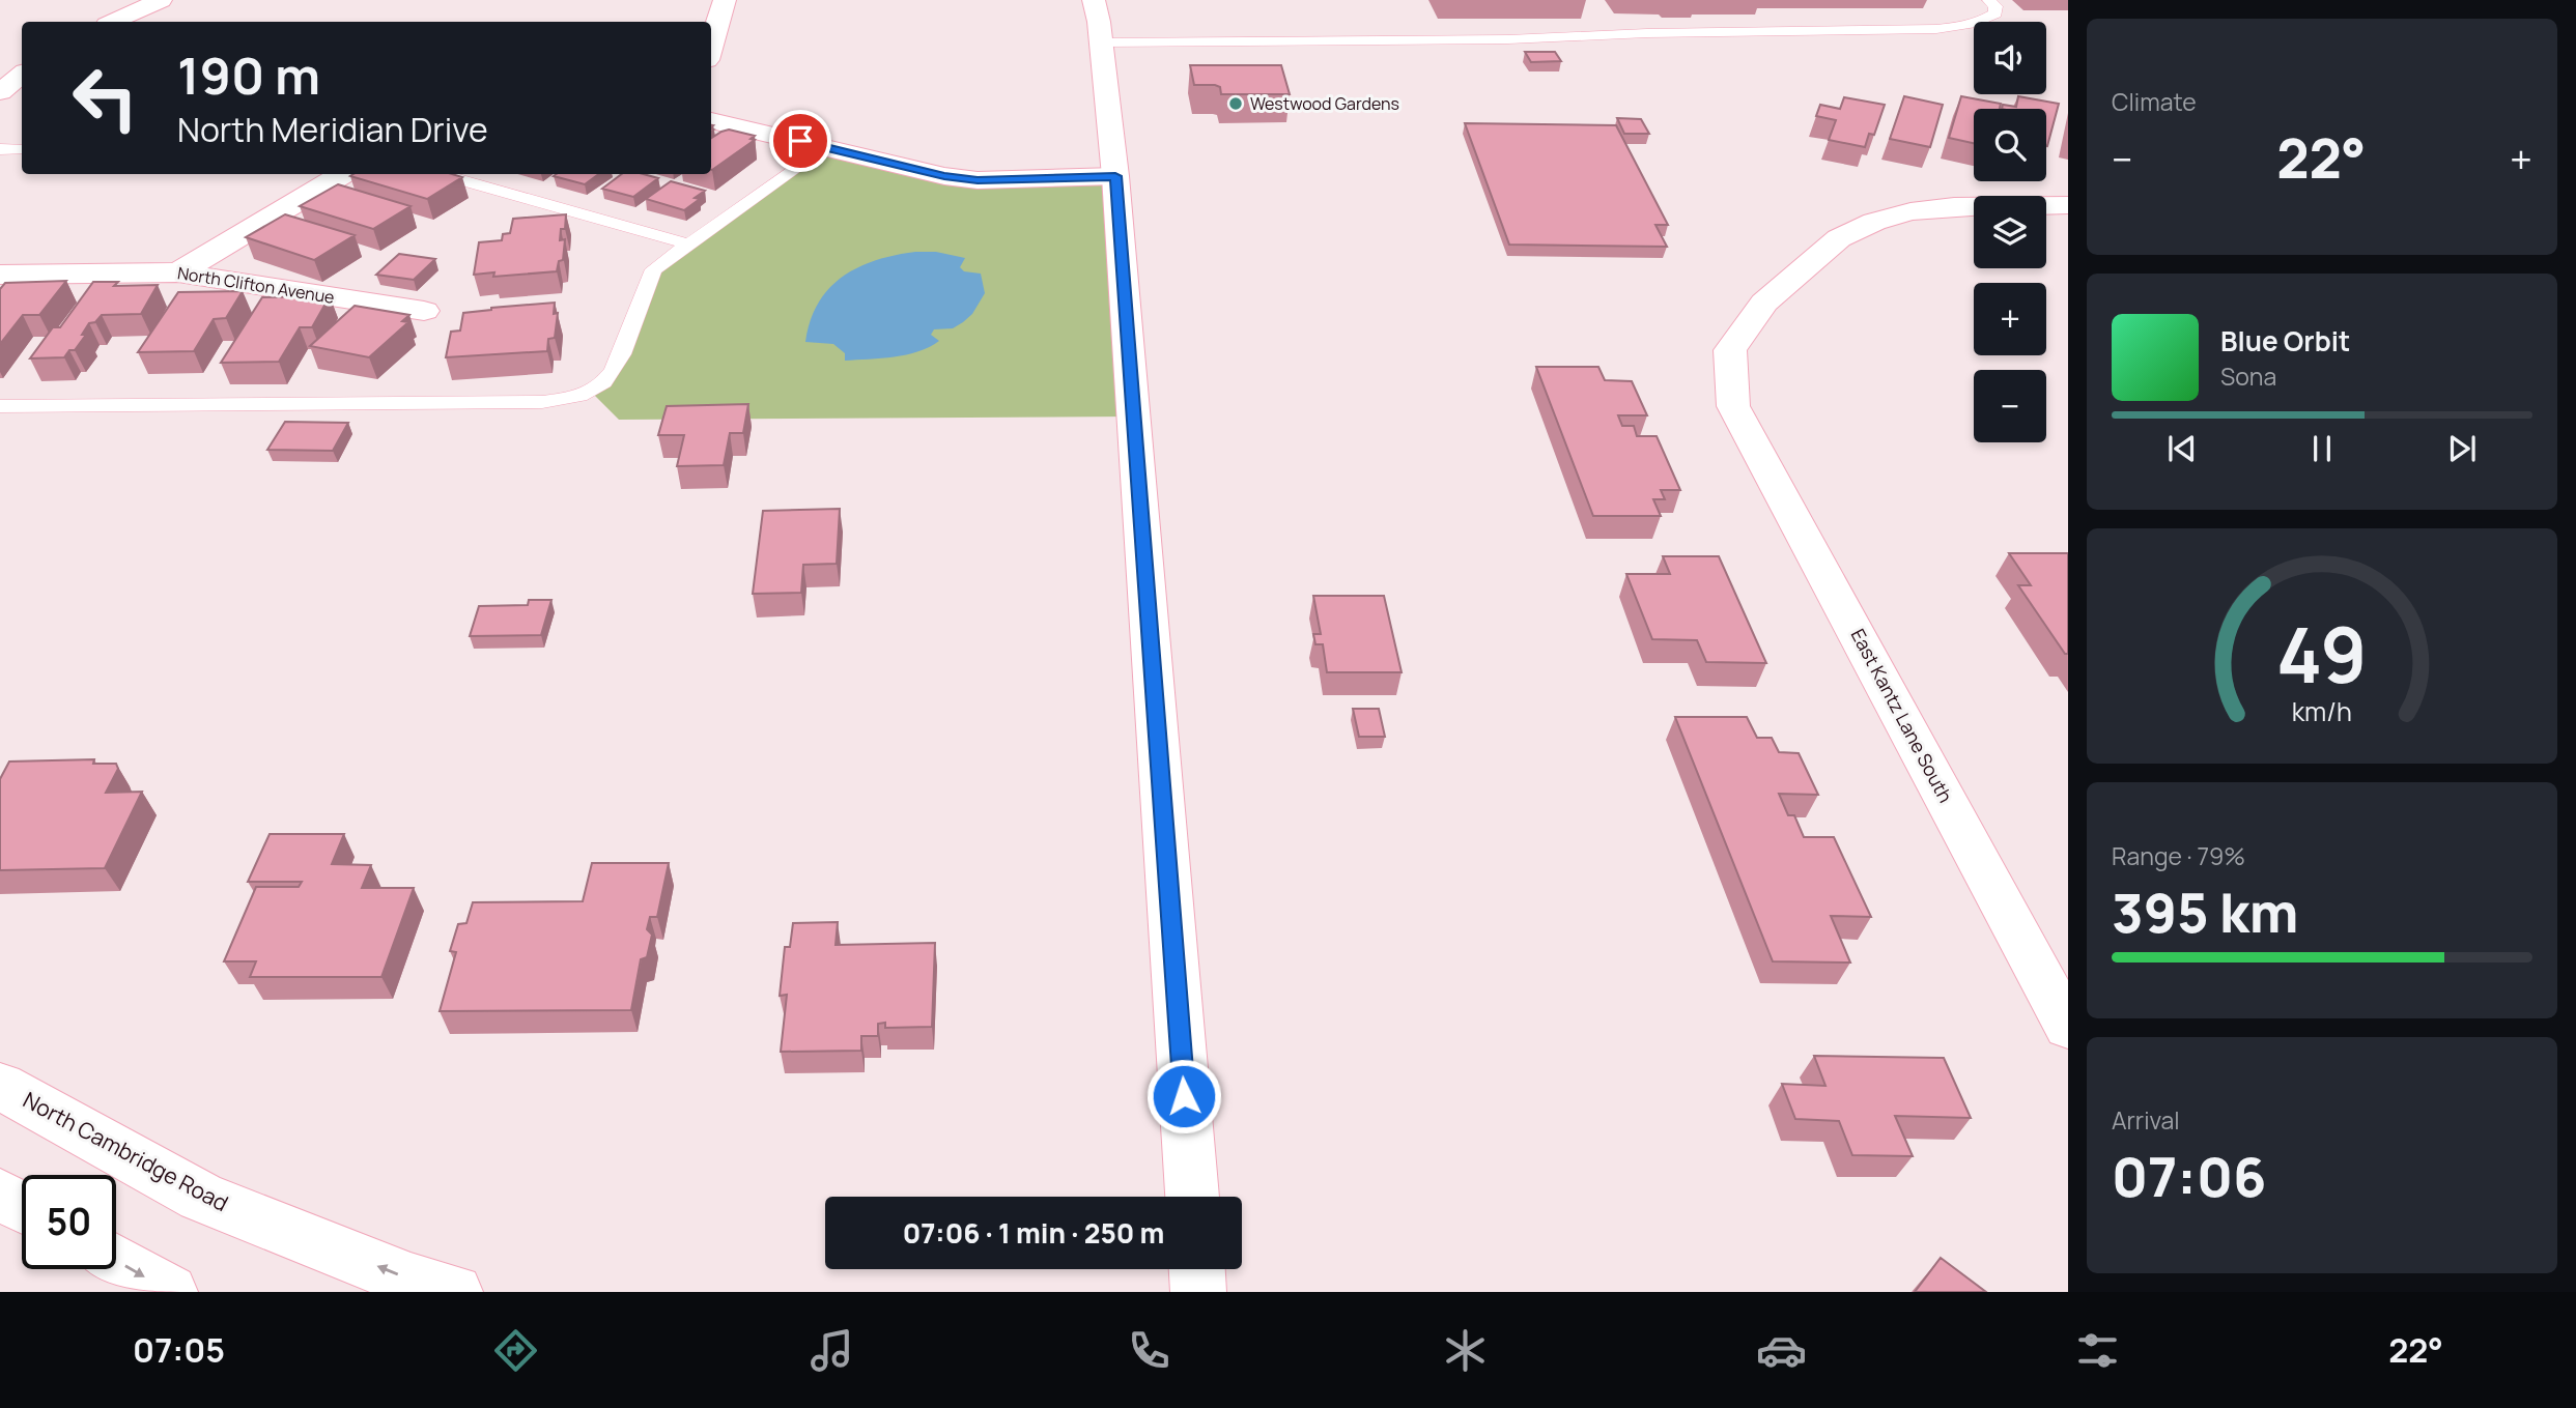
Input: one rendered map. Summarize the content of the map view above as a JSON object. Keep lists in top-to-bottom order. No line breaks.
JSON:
{"streets":{"street":["North Clifton Avenue","East Kantz Lane South","North Cambridge Road"]},"one_way":["North Cambridge Road"],"places":["Westwood Gardens"],"page":{"tile":["Climate",["Range · 79%","395 km"],["Arrival","07:06"]],"map_buttons":["+","−"],"turn":["190 m","North Meridian Drive"],"heat":["−","22°","+"],"song":["Blue Orbit","Sona"],"limit":"50","trip":"07:06 · 1 min · 250 m","tabs":["07:05","22°"],"gauge":["49","km/h"]}}
